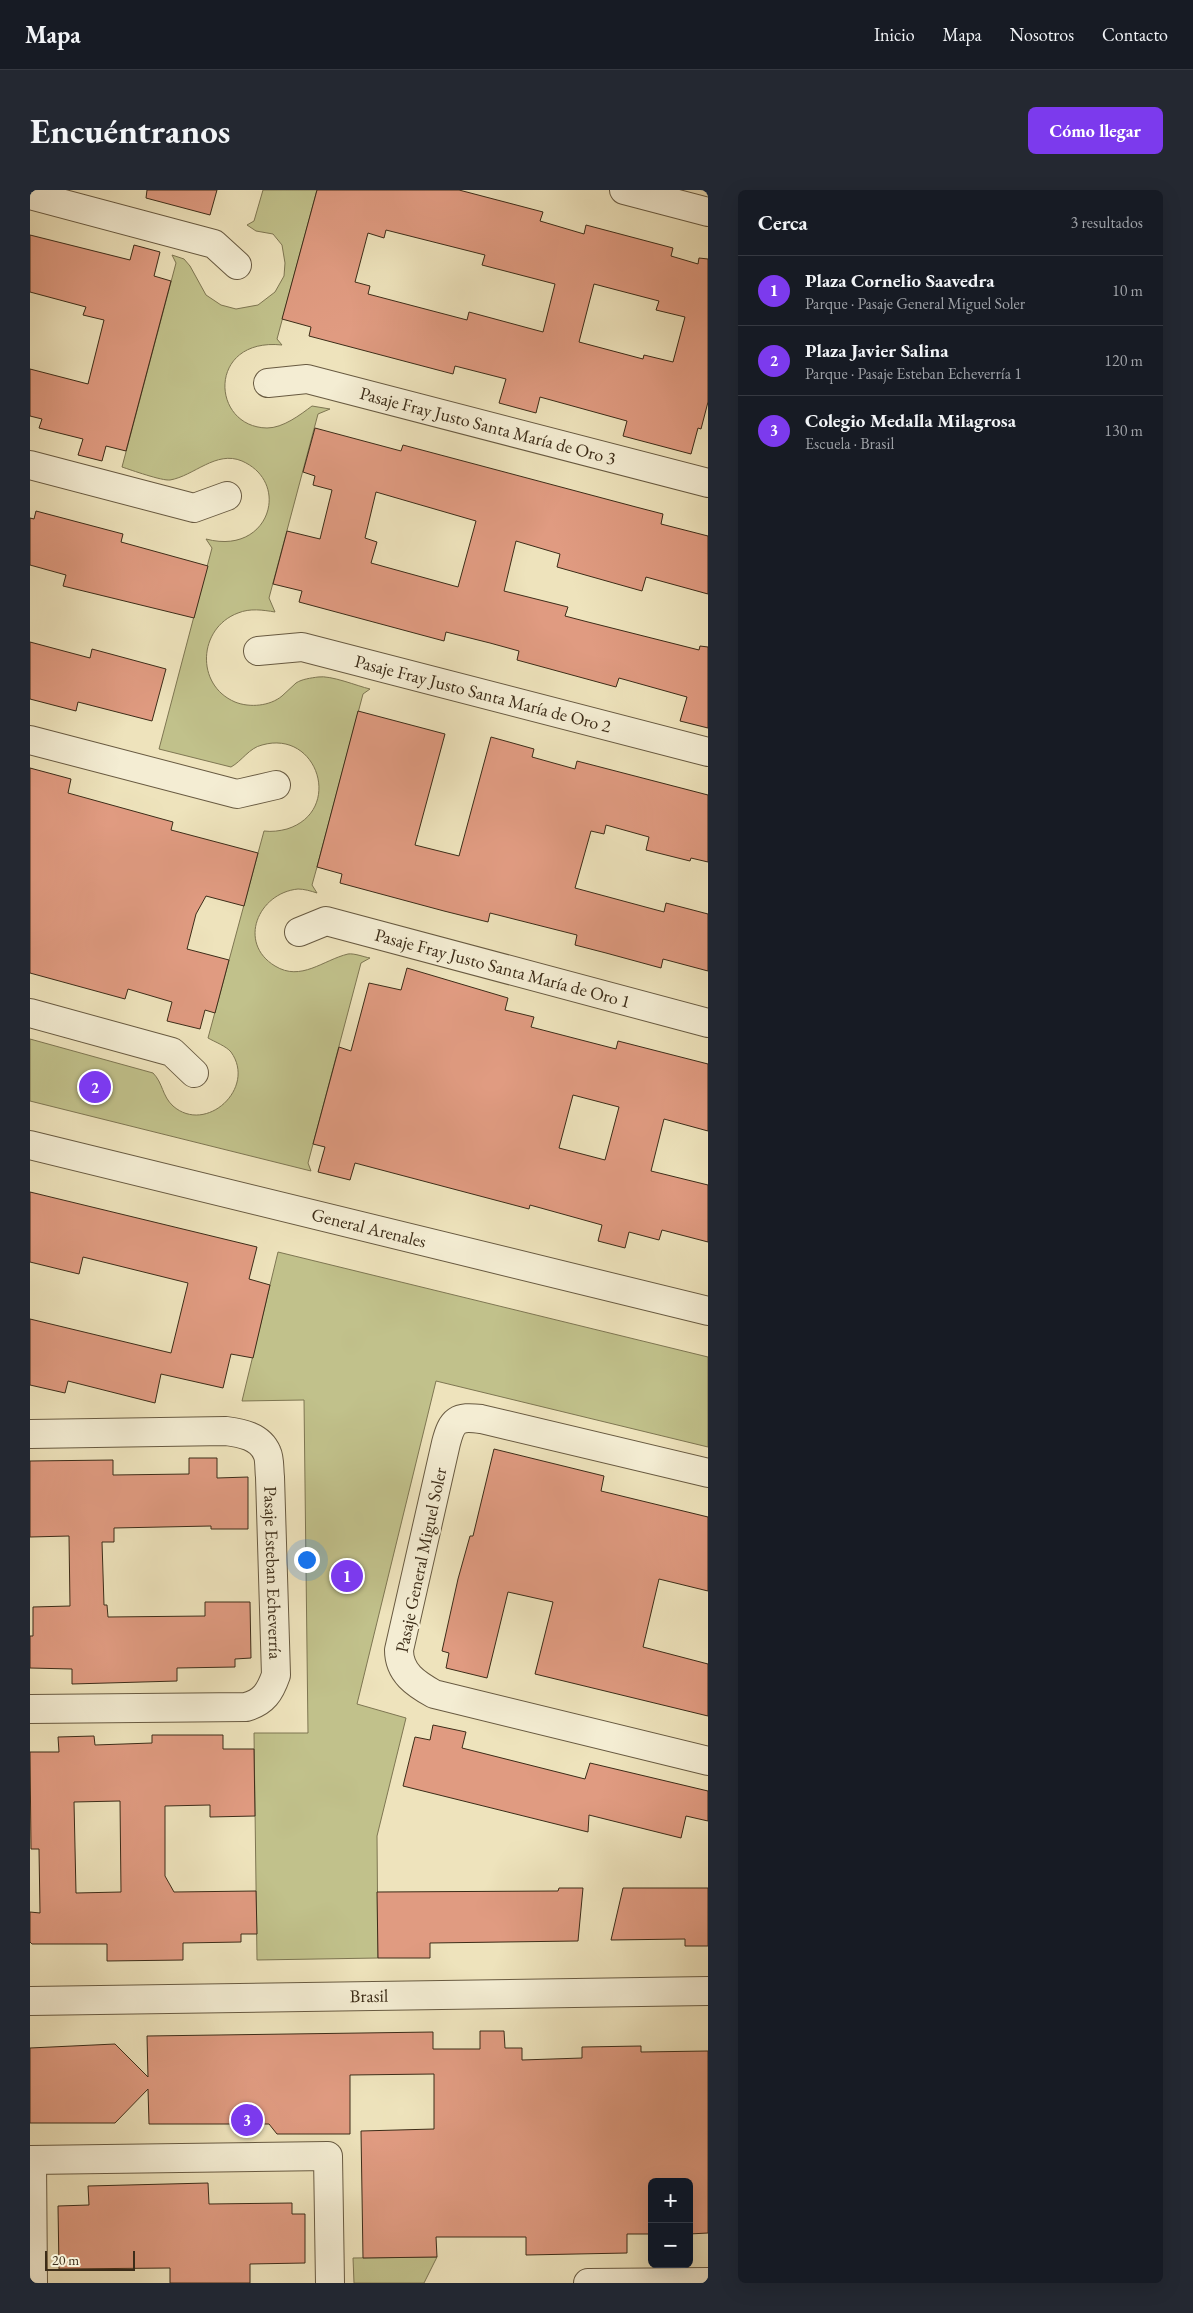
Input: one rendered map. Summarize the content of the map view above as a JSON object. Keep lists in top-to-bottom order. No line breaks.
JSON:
{"streets":{"street":["Pasaje Fray Justo Santa María de Oro 3","Pasaje Fray Justo Santa María de Oro 2","Pasaje Fray Justo Santa María de Oro 1","General Arenales","Pasaje General Miguel Soler","Pasaje Esteban Echeverría","Brasil"]},"scale_bar":"20 m","page":{"header":"Mapa","nav":["Inicio","Mapa","Nosotros","Contacto"],"buttons":"Cómo llegar","title":"Encuéntranos","heading":["Cerca","3 resultados"],"list":[{"mark":"1","name":"Plaza Cornelio Saavedra","note":"Parque · Pasaje General Miguel Soler","value":"10 m"},{"mark":"2","name":"Plaza Javier Salina","note":"Parque · Pasaje Esteban Echeverría 1","value":"120 m"},{"mark":"3","name":"Colegio Medalla Milagrosa","note":"Escuela · Brasil","value":"130 m"}],"pins":["2","1","3"],"map_buttons":["+","−"],"scale":"20 m"}}
